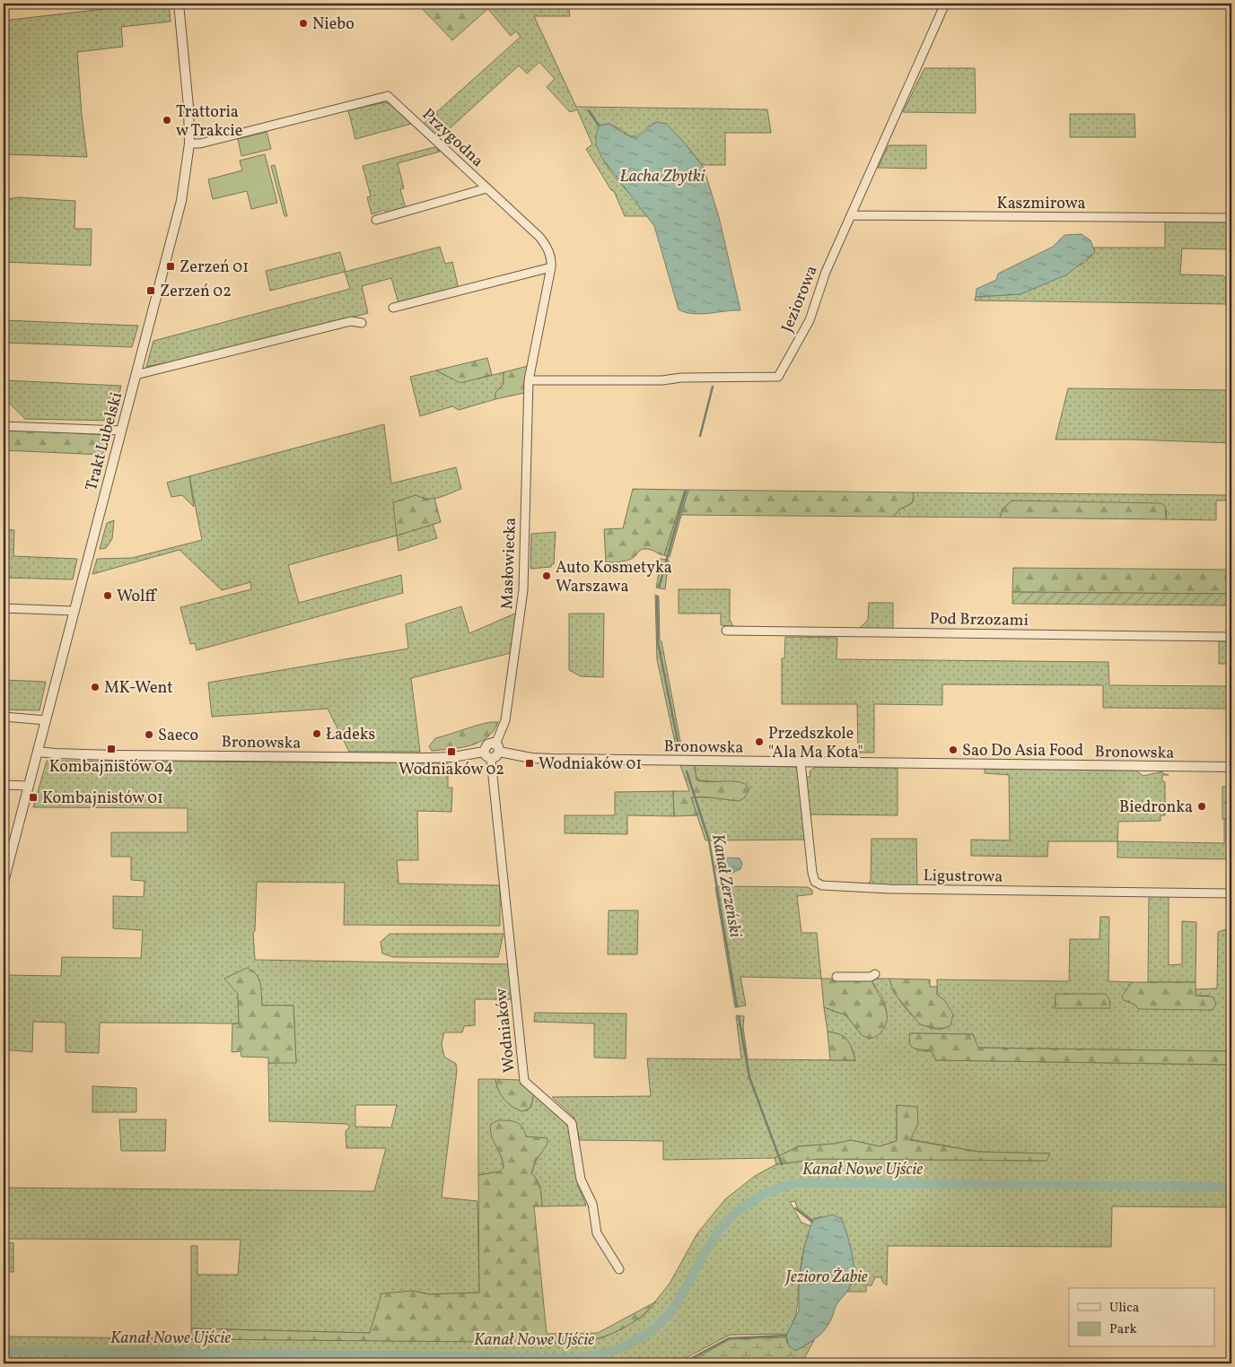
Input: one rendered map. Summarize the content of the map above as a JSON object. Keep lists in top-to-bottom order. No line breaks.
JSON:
{"streets":{"street":["Przygodna","Kaszmirowa","Jeziorowa","Trakt Lubelski","Masłowiecka","Pod Brzozami","Bronowska","Ligustrowa","Wodniaków"]},"crossings":[["Przygodna","Jeziorowa"],["Przygodna","Trakt Lubelski"],["Przygodna","Masłowiecka"],["Kaszmirowa","Jeziorowa"],["Jeziorowa","Masłowiecka"],["Trakt Lubelski","Bronowska"],["Masłowiecka","Bronowska"],["Masłowiecka","Wodniaków"],["Bronowska","Ligustrowa"],["Bronowska","Wodniaków"]],"water":["Łacha Zbytki","Kanał Zerzeński","Kanał Nowe Ujście","Jezioro Żabie"],"places":{"other":["Niebo","Trattoria w Trakcie","Auto Kosmetyka Warszawa","Wolff","MK-Went","Ładeks","Saeco","Przedszkole \"Ala Ma Kota\"","Sao Do Asia Food","Biedronka"],"transit":["Zerzeń 01","Zerzeń 02","Kombajnistów 04","Wodniaków 02","Wodniaków 01","Kombajnistów 01"]},"legend":["Ulica","Park"]}
